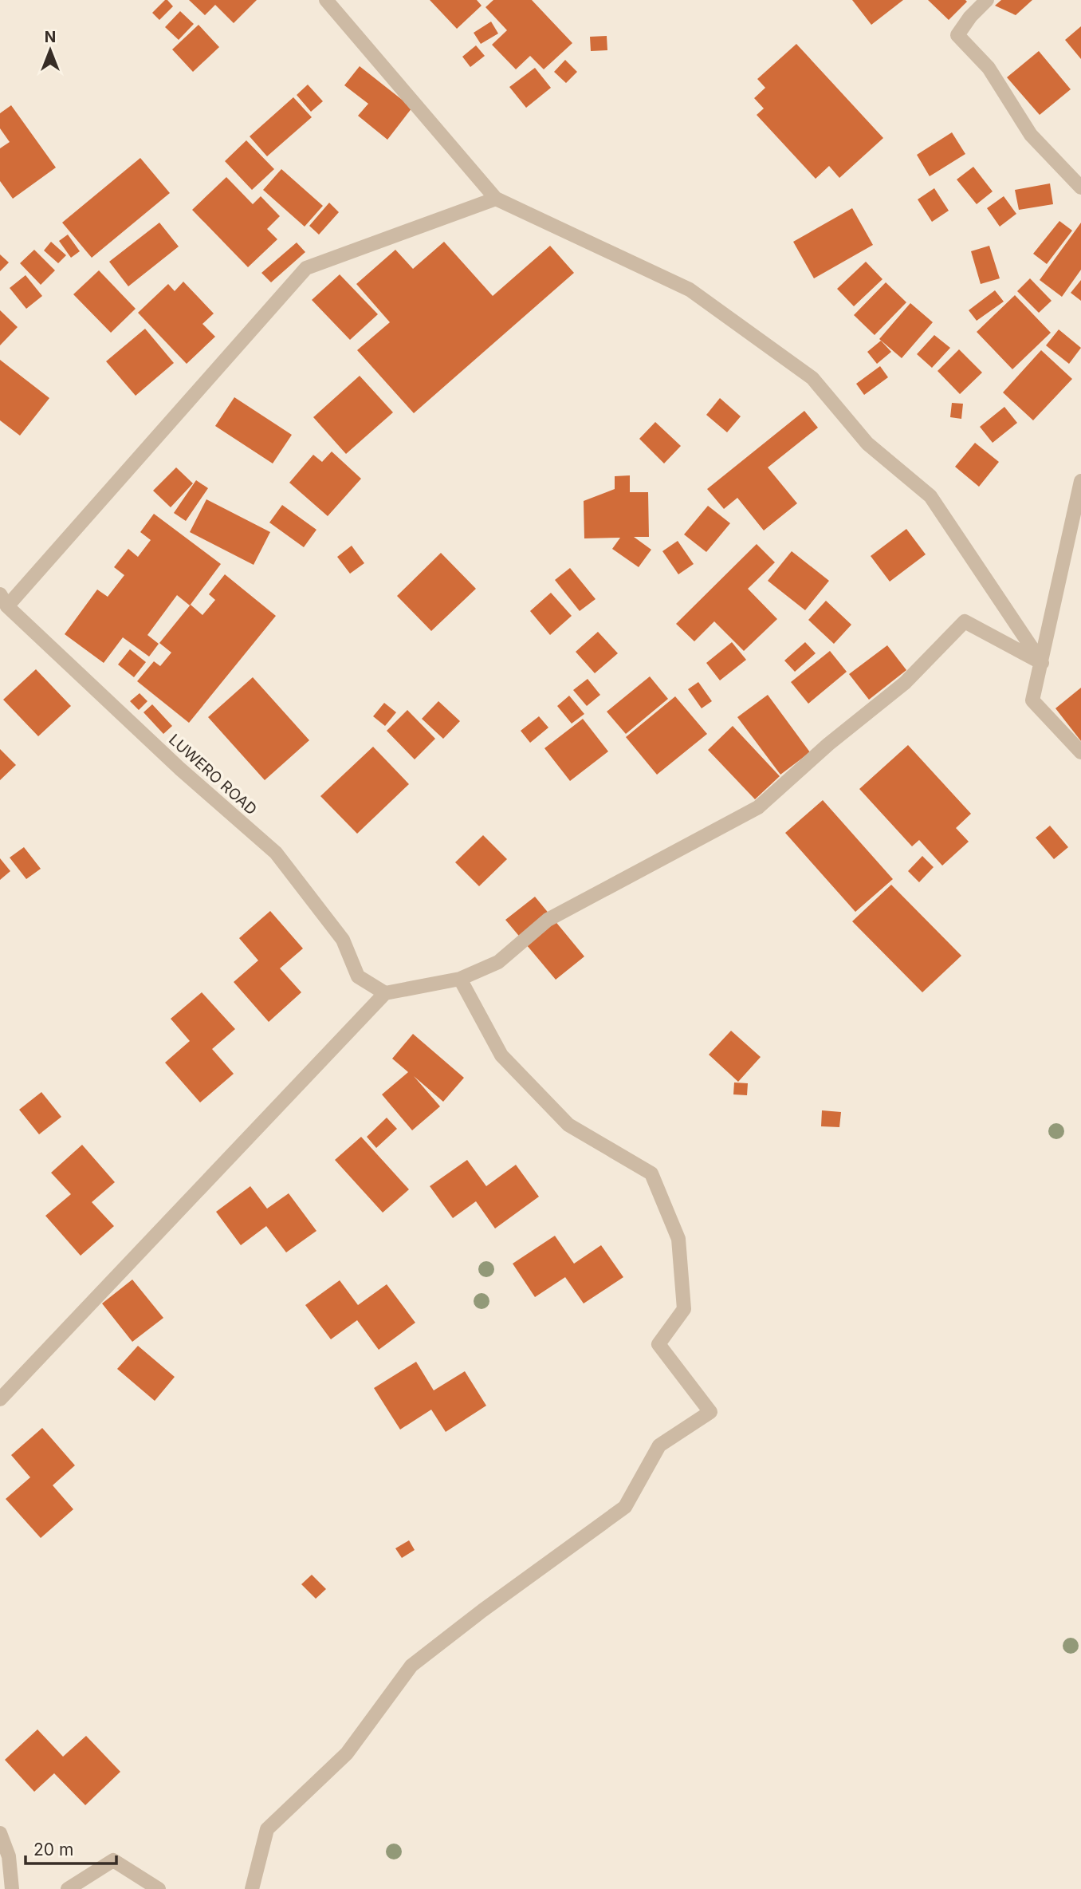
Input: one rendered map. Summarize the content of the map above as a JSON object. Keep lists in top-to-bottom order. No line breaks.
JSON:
{"streets":{"street":["LUWERO ROAD"]},"scale_bar":"20 m","north":"top"}
